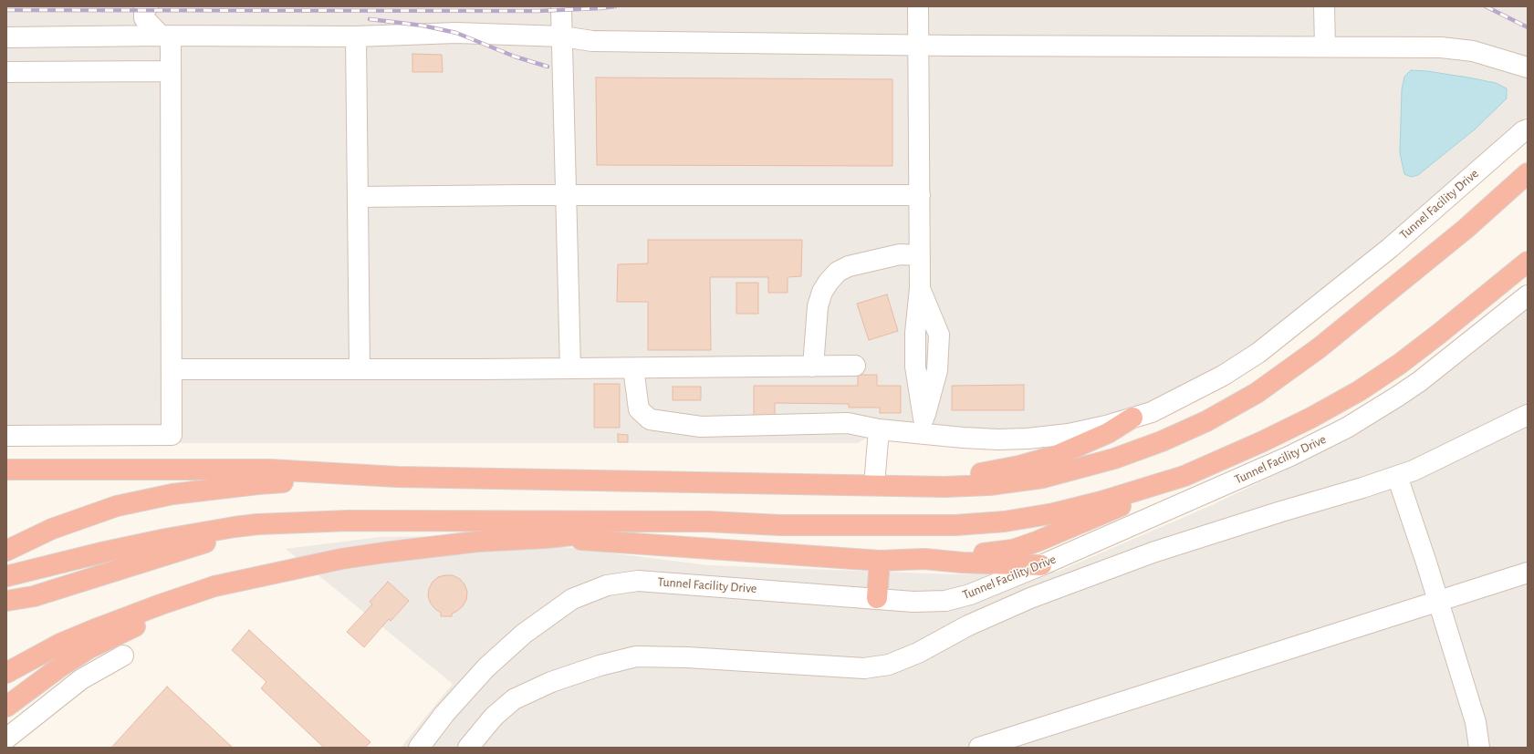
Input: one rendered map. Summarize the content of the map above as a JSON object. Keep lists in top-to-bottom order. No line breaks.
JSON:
{"streets":{"street":["Tunnel Facility Drive"]}}
